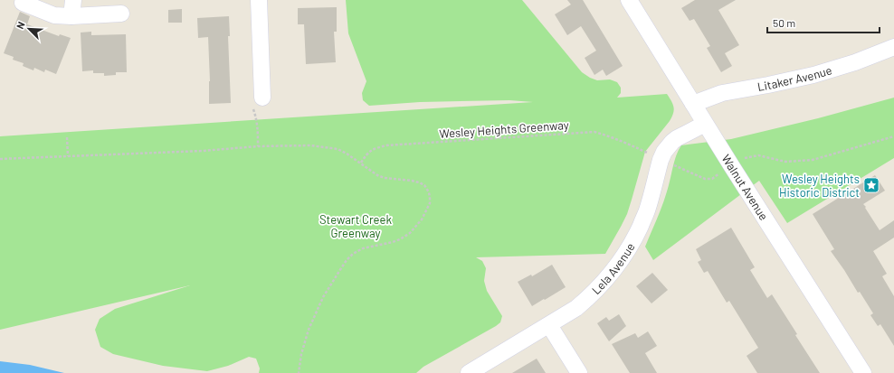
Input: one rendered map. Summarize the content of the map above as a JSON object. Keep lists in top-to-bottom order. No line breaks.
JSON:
{"streets":{"street":["Litaker Avenue","Walnut Avenue","Lela Avenue"],"path":["Wesley Heights Greenway"]},"crossings":[["Litaker Avenue","Walnut Avenue"],["Walnut Avenue","Lela Avenue"]],"parks":["Stewart Creek Greenway"],"places":{"place":["Wesley Heights Historic District"]},"scale_bar":"50 m","north":"top left"}
